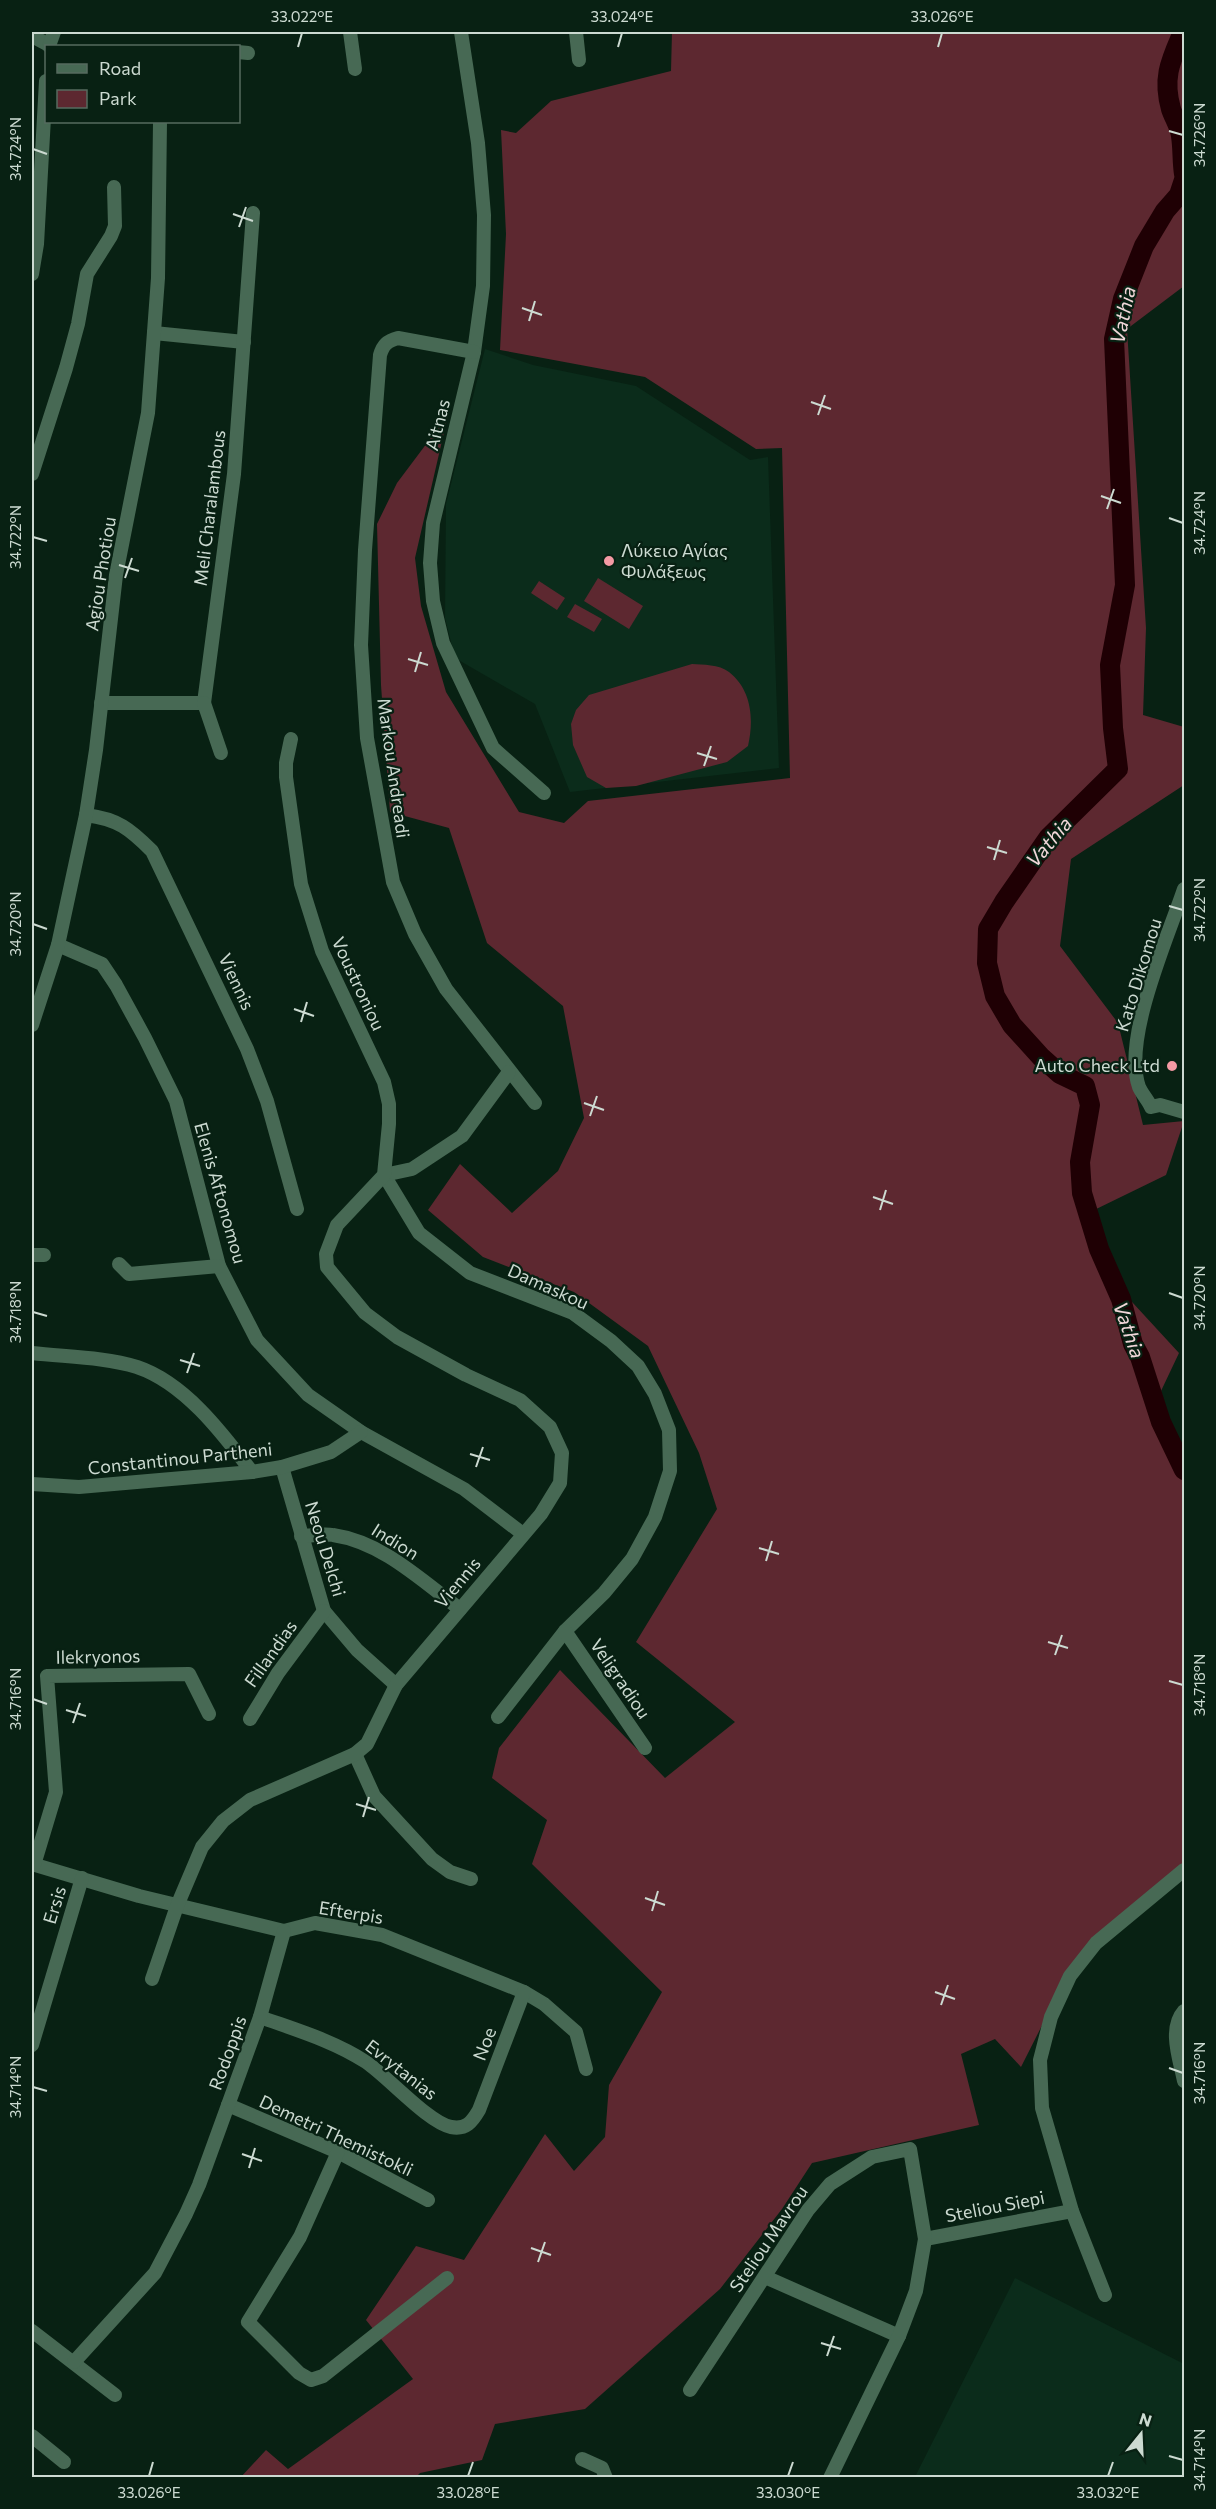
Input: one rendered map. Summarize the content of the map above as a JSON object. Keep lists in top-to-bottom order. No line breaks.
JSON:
{"streets":{"street":["Aitnas","Meli Charalambous","Agiou Photiou","Markou Andreadi","Kato Dikomou","Viennis","Voustroniou","Elenis Aftonomou","Damaskou","Constantinou Partheni","Indion","Neou Delchi","Fillandias","Ilekryonos","Veligradiou","Ersis","Efterpis","Noe","Rodoppis","Evrytanias","Demetri Themistokli","Steliou Siepi","Steliou Mavrou"]},"crossings":[["Aitnas","Markou Andreadi"],["Agiou Photiou","Viennis"],["Agiou Photiou","Elenis Aftonomou"],["Viennis","Voustroniou"],["Viennis","Elenis Aftonomou"],["Viennis","Damaskou"],["Viennis","Indion"],["Viennis","Neou Delchi"],["Viennis","Efterpis"],["Voustroniou","Damaskou"],["Elenis Aftonomou","Constantinou Partheni"],["Damaskou","Veligradiou"],["Constantinou Partheni","Neou Delchi"],["Indion","Neou Delchi"],["Neou Delchi","Fillandias"],["Ilekryonos","Efterpis"],["Ersis","Efterpis"],["Efterpis","Noe"],["Efterpis","Rodoppis"],["Noe","Evrytanias"],["Rodoppis","Evrytanias"],["Rodoppis","Demetri Themistokli"],["Steliou Siepi","Steliou Mavrou"]],"water":["Vathia"],"places":["Λύκειο Αγίας Φυλάξεως","Auto Check Ltd"],"legend":["Road","Park"],"north":"top","coordinates":["33.022°E","33.024°E","33.026°E","34.726°N","34.724°N","34.722°N","34.720°N","34.718°N","34.716°N","34.714°N","33.028°E","33.030°E","33.032°E"]}
